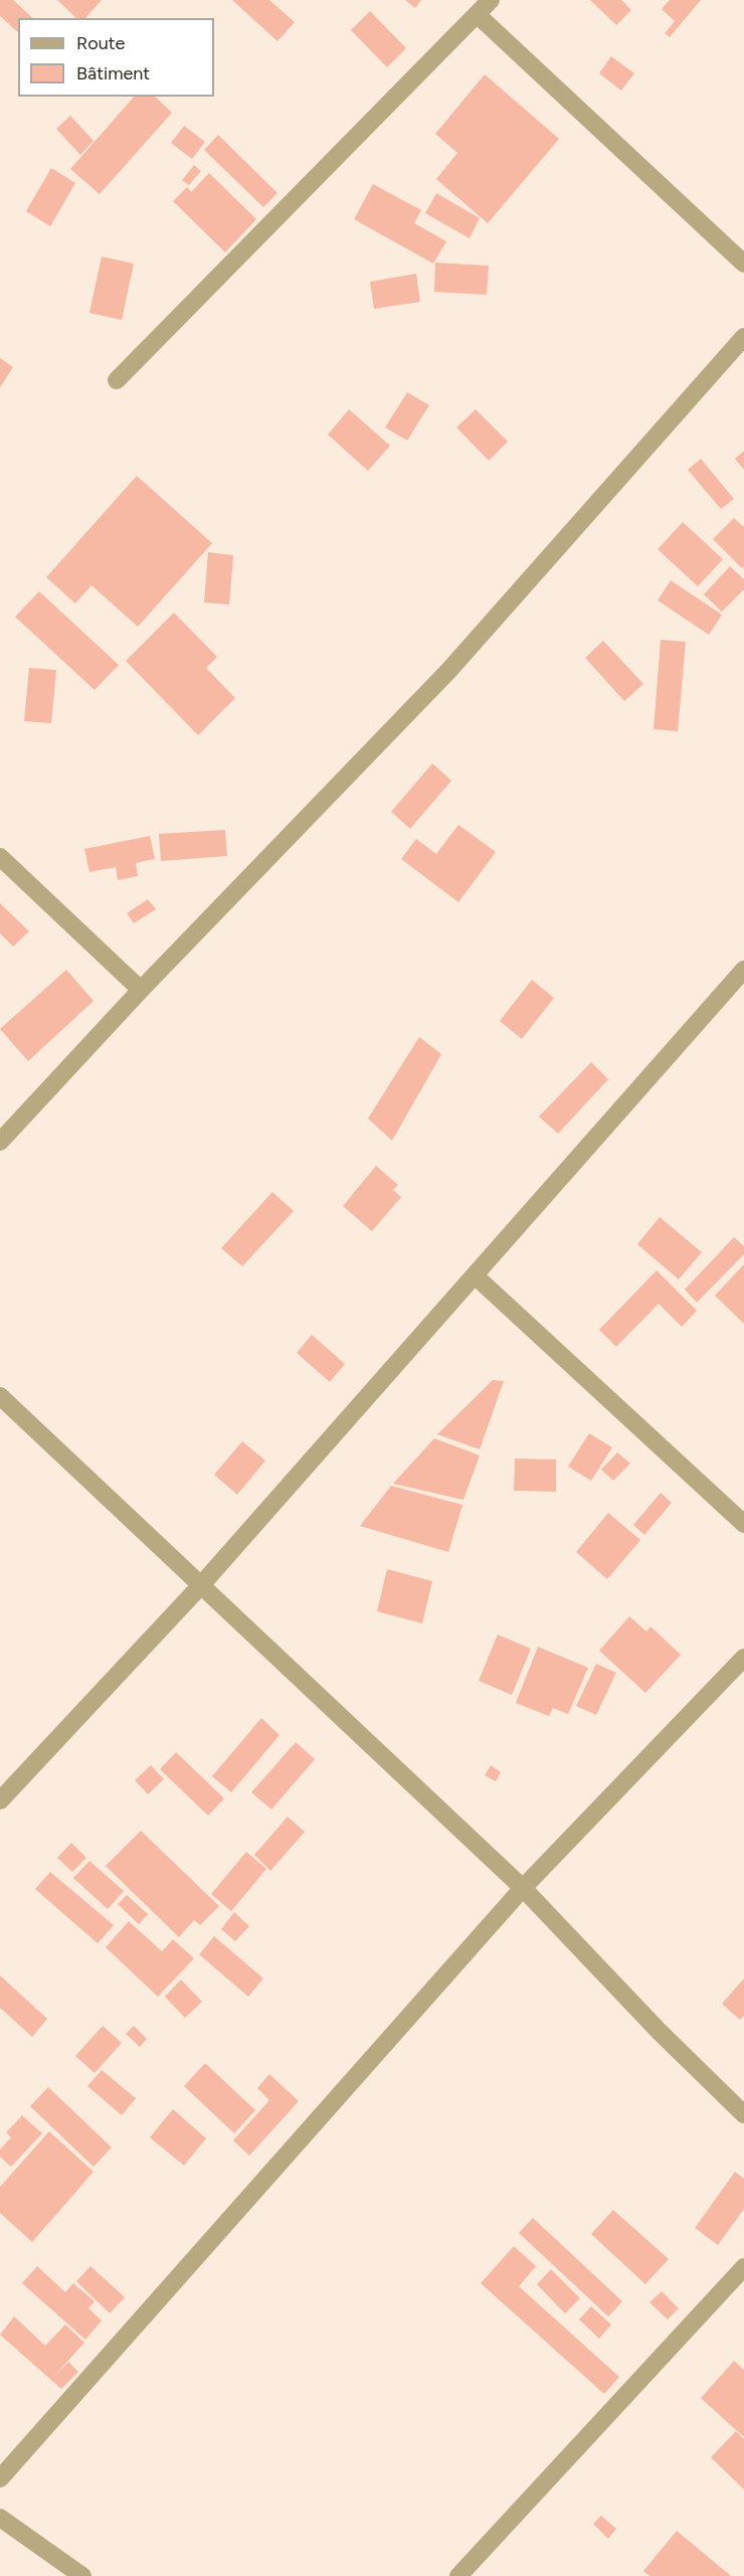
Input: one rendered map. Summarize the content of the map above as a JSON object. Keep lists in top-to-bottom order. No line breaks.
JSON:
{"legend":["Route","Bâtiment"]}
